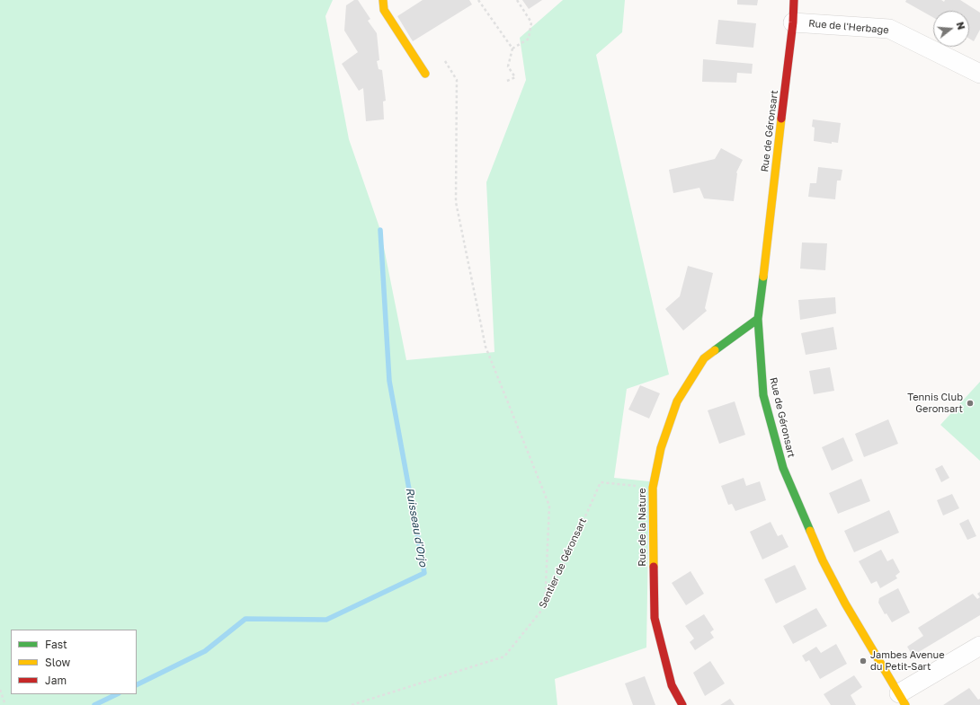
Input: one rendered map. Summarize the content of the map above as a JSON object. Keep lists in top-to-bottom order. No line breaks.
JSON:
{"streets":{"street":["Rue de l'Herbage","Rue de Géronsart","Rue de la Nature"],"path":["Sentier de Géronsart"]},"crossings":[["Rue de l'Herbage","Rue de Géronsart"],["Rue de Géronsart","Rue de la Nature"],["Rue de la Nature","Sentier de Géronsart"]],"water":["Ruisseau d'Orjo"],"places":["Tennis Club Geronsart","Jambes Avenue du Petit-Sart"],"legend":["Fast","Slow","Jam"],"north":"right"}
